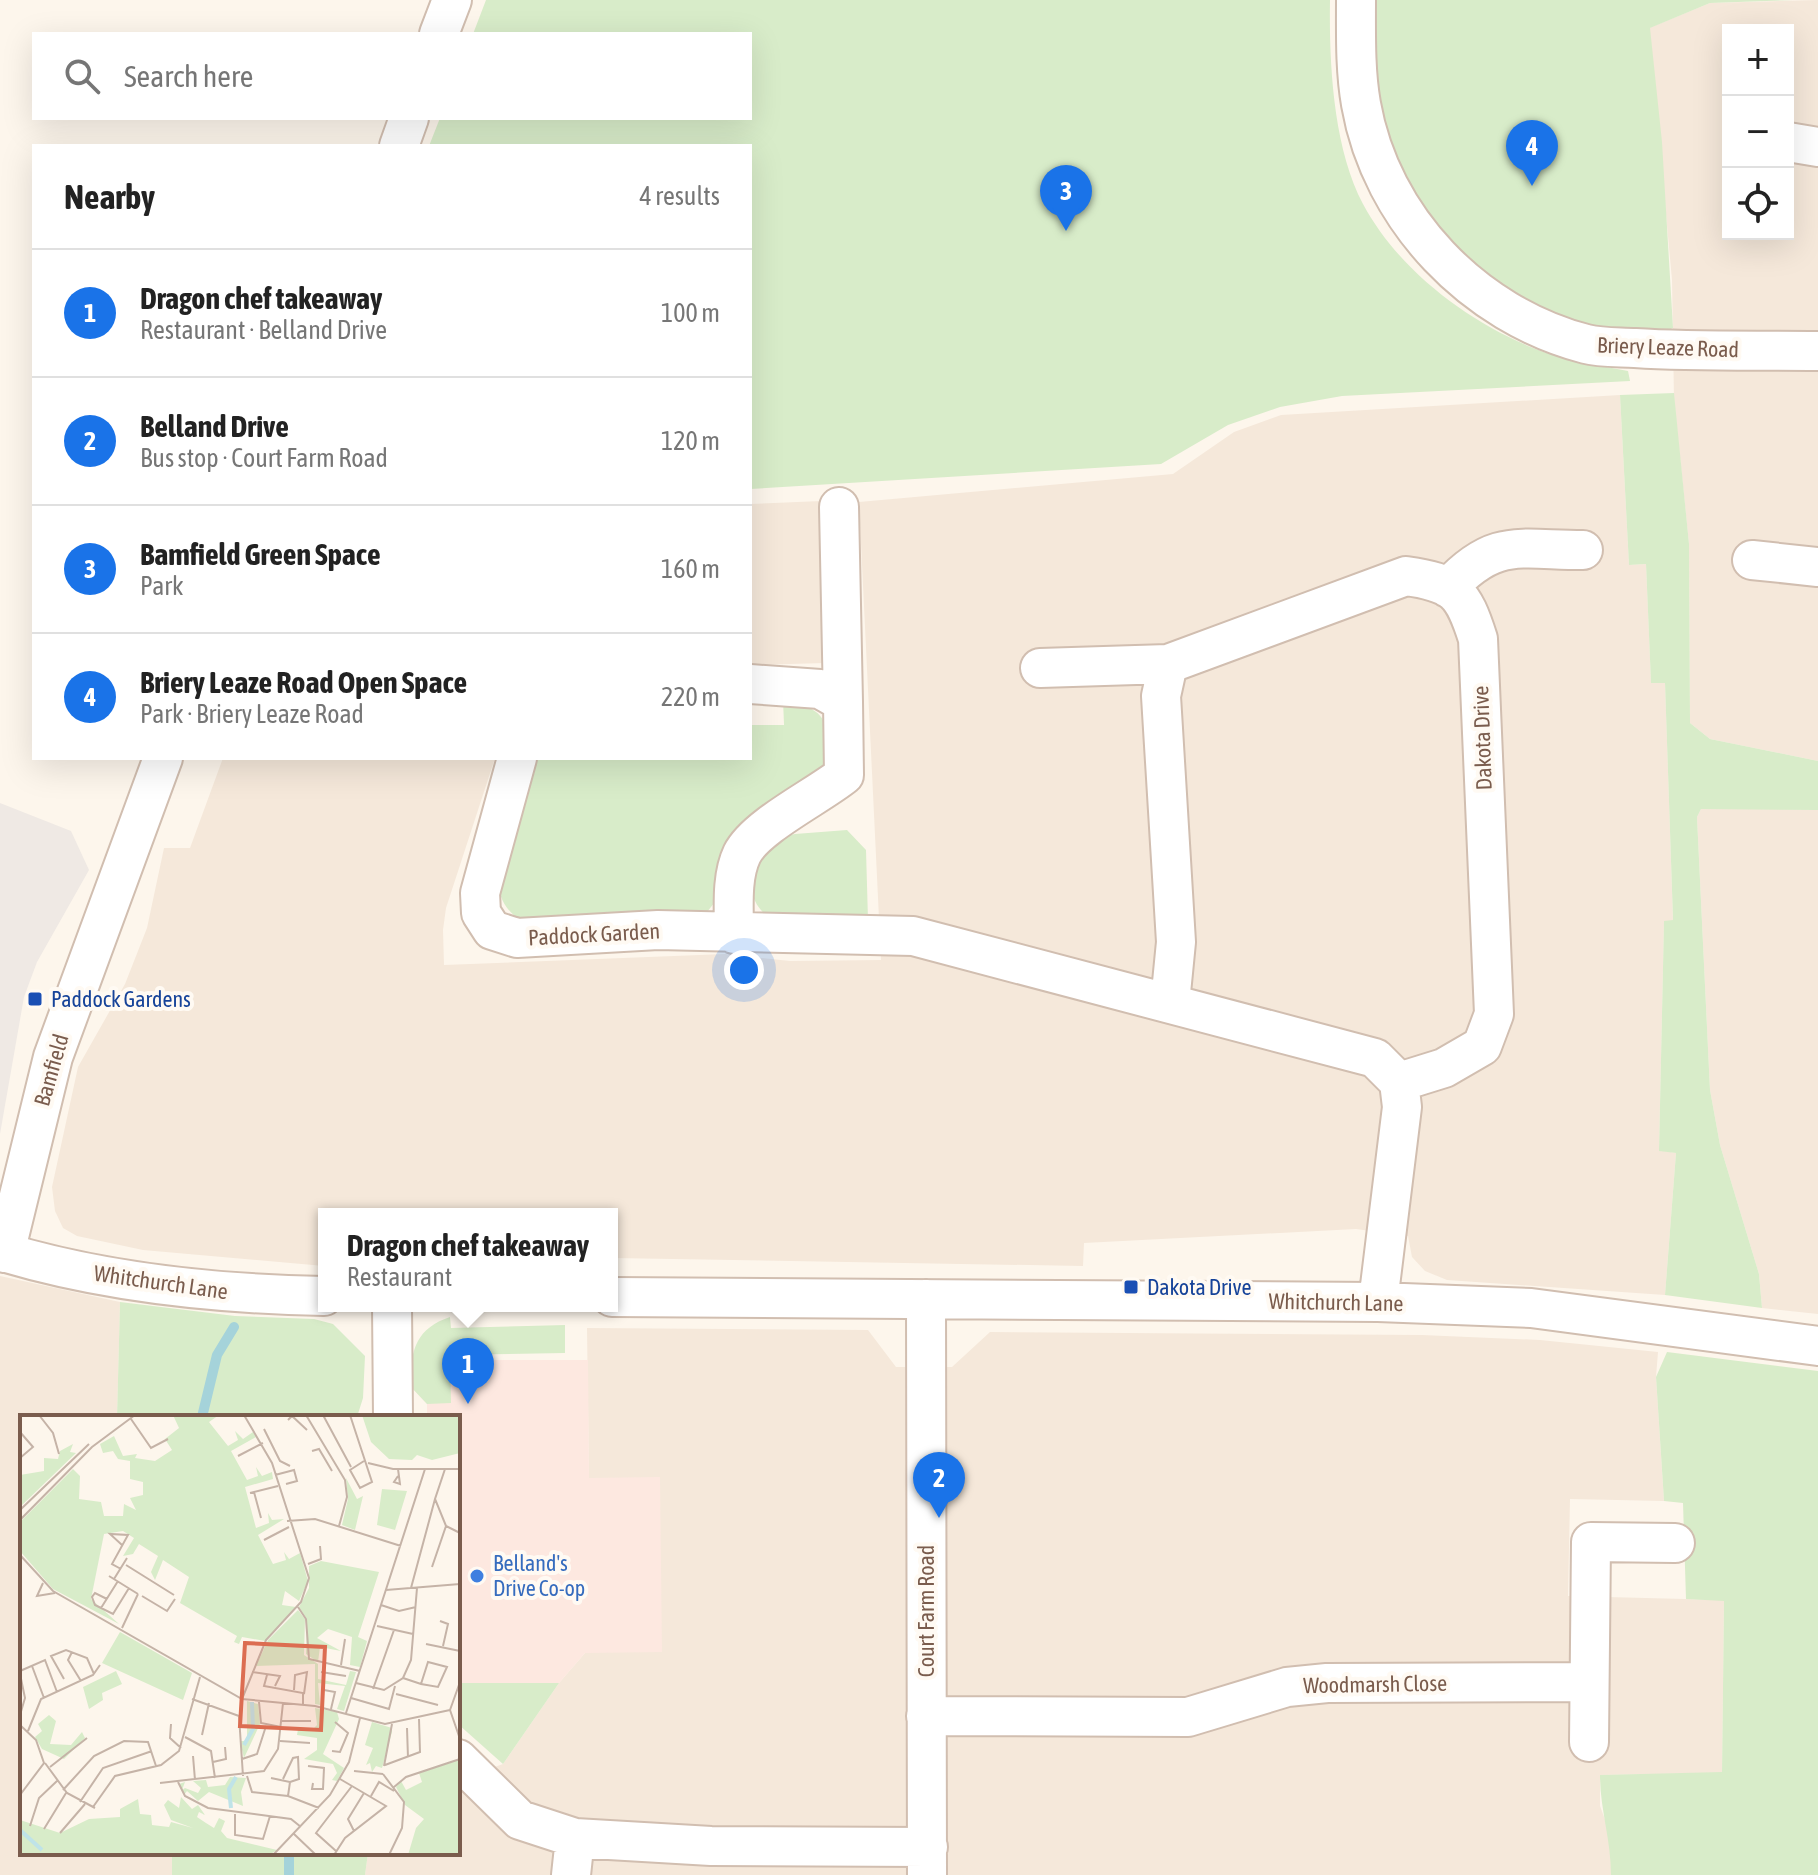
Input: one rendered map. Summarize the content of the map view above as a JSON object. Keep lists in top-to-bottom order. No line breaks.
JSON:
{"streets":{"street":["Briery Leaze Road","Dakota Drive","Paddock Garden","Bamfield","Whitchurch Lane","Court Farm Road","Woodmarsh Close"]},"crossings":[["Bamfield","Whitchurch Lane"],["Whitchurch Lane","Court Farm Road"],["Court Farm Road","Woodmarsh Close"]],"places":{"transit":["Paddock Gardens","Dakota Drive"],"other":["Belland's Drive Co-op"]},"page":{"map_buttons":["+","−"],"search":"Search here","pins":["4","3","1","2"],"heading":["Nearby","4 results"],"list":[{"mark":"1","name":"Dragon chef takeaway","note":"Restaurant · Belland Drive","value":"100 m"},{"mark":"2","name":"Belland Drive","note":"Bus stop · Court Farm Road","value":"120 m"},{"mark":"3","name":"Bamfield Green Space","note":"Park","value":"160 m"},{"mark":"4","name":"Briery Leaze Road Open Space","note":"Park · Briery Leaze Road","value":"220 m"}],"popup":["Dragon chef takeaway","Restaurant"]}}
